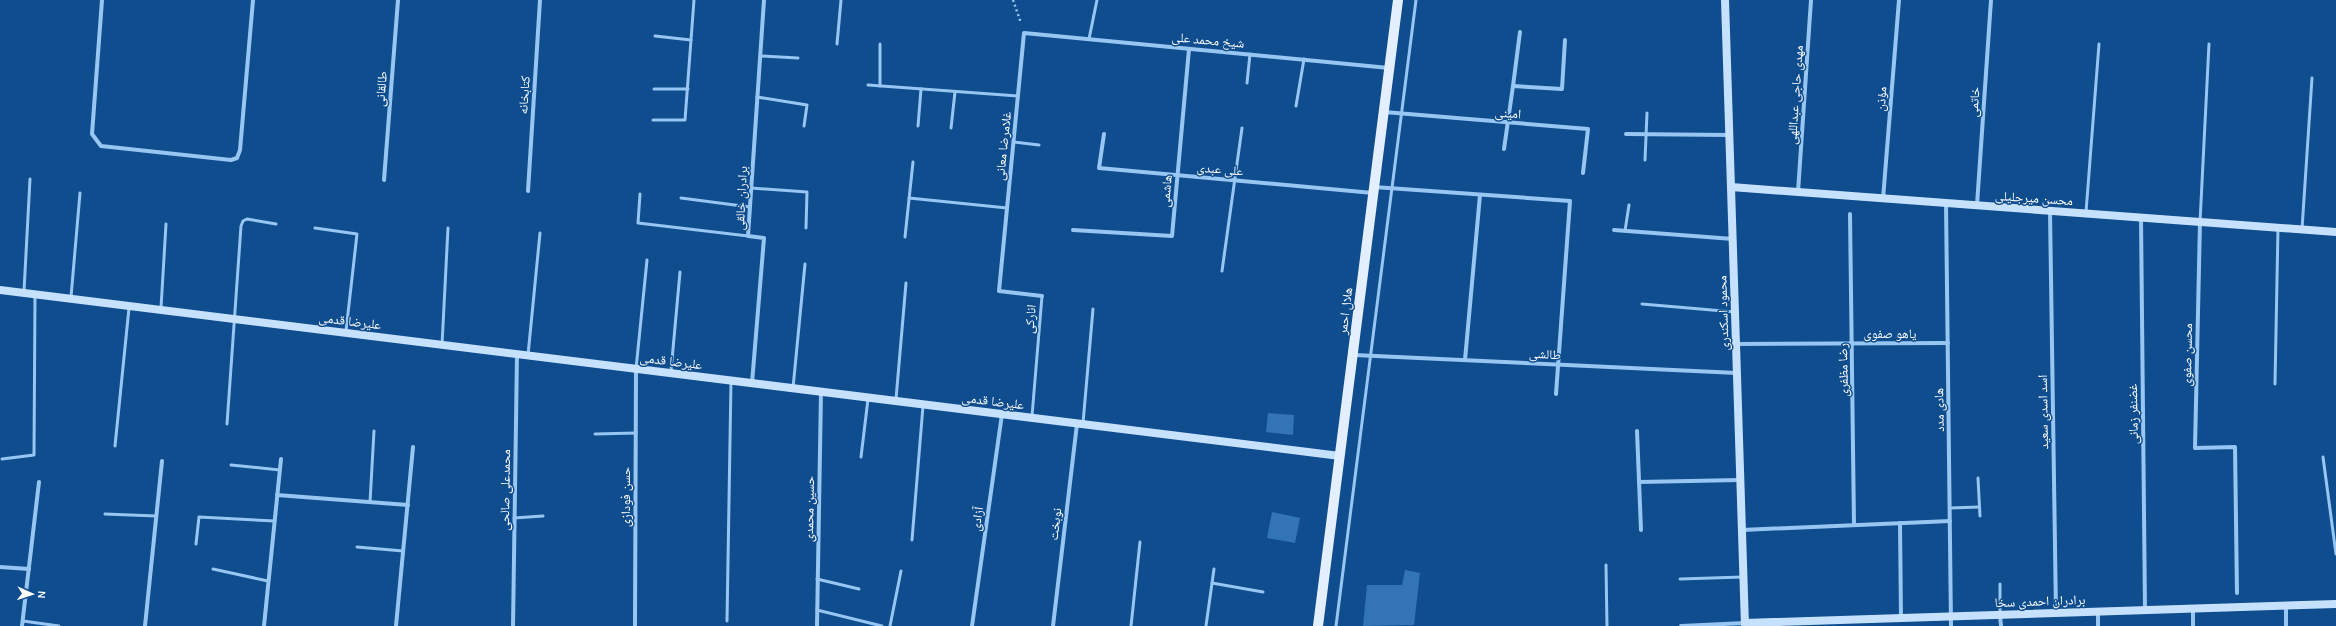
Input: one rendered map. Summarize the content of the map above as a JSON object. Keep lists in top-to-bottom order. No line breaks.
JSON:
{"streets":{"main road":["هلال احمر"],"street":["شیخ محمد علی","طالقانی","کتابخانه","مهدی حاجی عبداللهی","مؤذن","خاتمی","امینی","غلامرضا معانی","علی عبدی","هاشمی","برادران خالقی","محسن میرجلیلی","محمود اسکندری","انارکی","علیرضا قدمی","یاهو صفوی","طالشی","محسن صفوی","رضا مظفری","هادی مدد","اسد اسدی سعید","غضنفر زمانی","محمدعلی صالحی","حسن فودازی","حسین محمدی","آزادی","نوبخت","برادران احمدی سخا"]},"crossings":[["شیخ محمد علی","غلامرضا معانی"],["شیخ محمد علی","هاشمی"],["شیخ محمد علی","هلال احمر"],["مهدی حاجی عبداللهی","محسن میرجلیلی"],["مؤذن","محسن میرجلیلی"],["خاتمی","محسن میرجلیلی"],["امینی","هلال احمر"],["غلامرضا معانی","انارکی"],["علی عبدی","هاشمی"],["علی عبدی","هلال احمر"],["علی عبدی","طالشی"],["برادران خالقی","علیرضا قدمی"],["محسن میرجلیلی","محمود اسکندری"],["محسن میرجلیلی","محسن صفوی"],["محسن میرجلیلی","هادی مدد"],["محسن میرجلیلی","اسد اسدی سعید"],["محسن میرجلیلی","غضنفر زمانی"],["هلال احمر","علیرضا قدمی"],["هلال احمر","طالشی"],["محمود اسکندری","یاهو صفوی"],["محمود اسکندری","طالشی"],["محمود اسکندری","برادران احمدی سخا"],["انارکی","علیرضا قدمی"],["علیرضا قدمی","محمدعلی صالحی"],["علیرضا قدمی","حسن فودازی"],["علیرضا قدمی","حسین محمدی"],["علیرضا قدمی","آزادی"],["علیرضا قدمی","نوبخت"],["یاهو صفوی","رضا مظفری"],["یاهو صفوی","هادی مدد"],["هادی مدد","برادران احمدی سخا"],["اسد اسدی سعید","برادران احمدی سخا"],["غضنفر زمانی","برادران احمدی سخا"]],"north":"right"}
